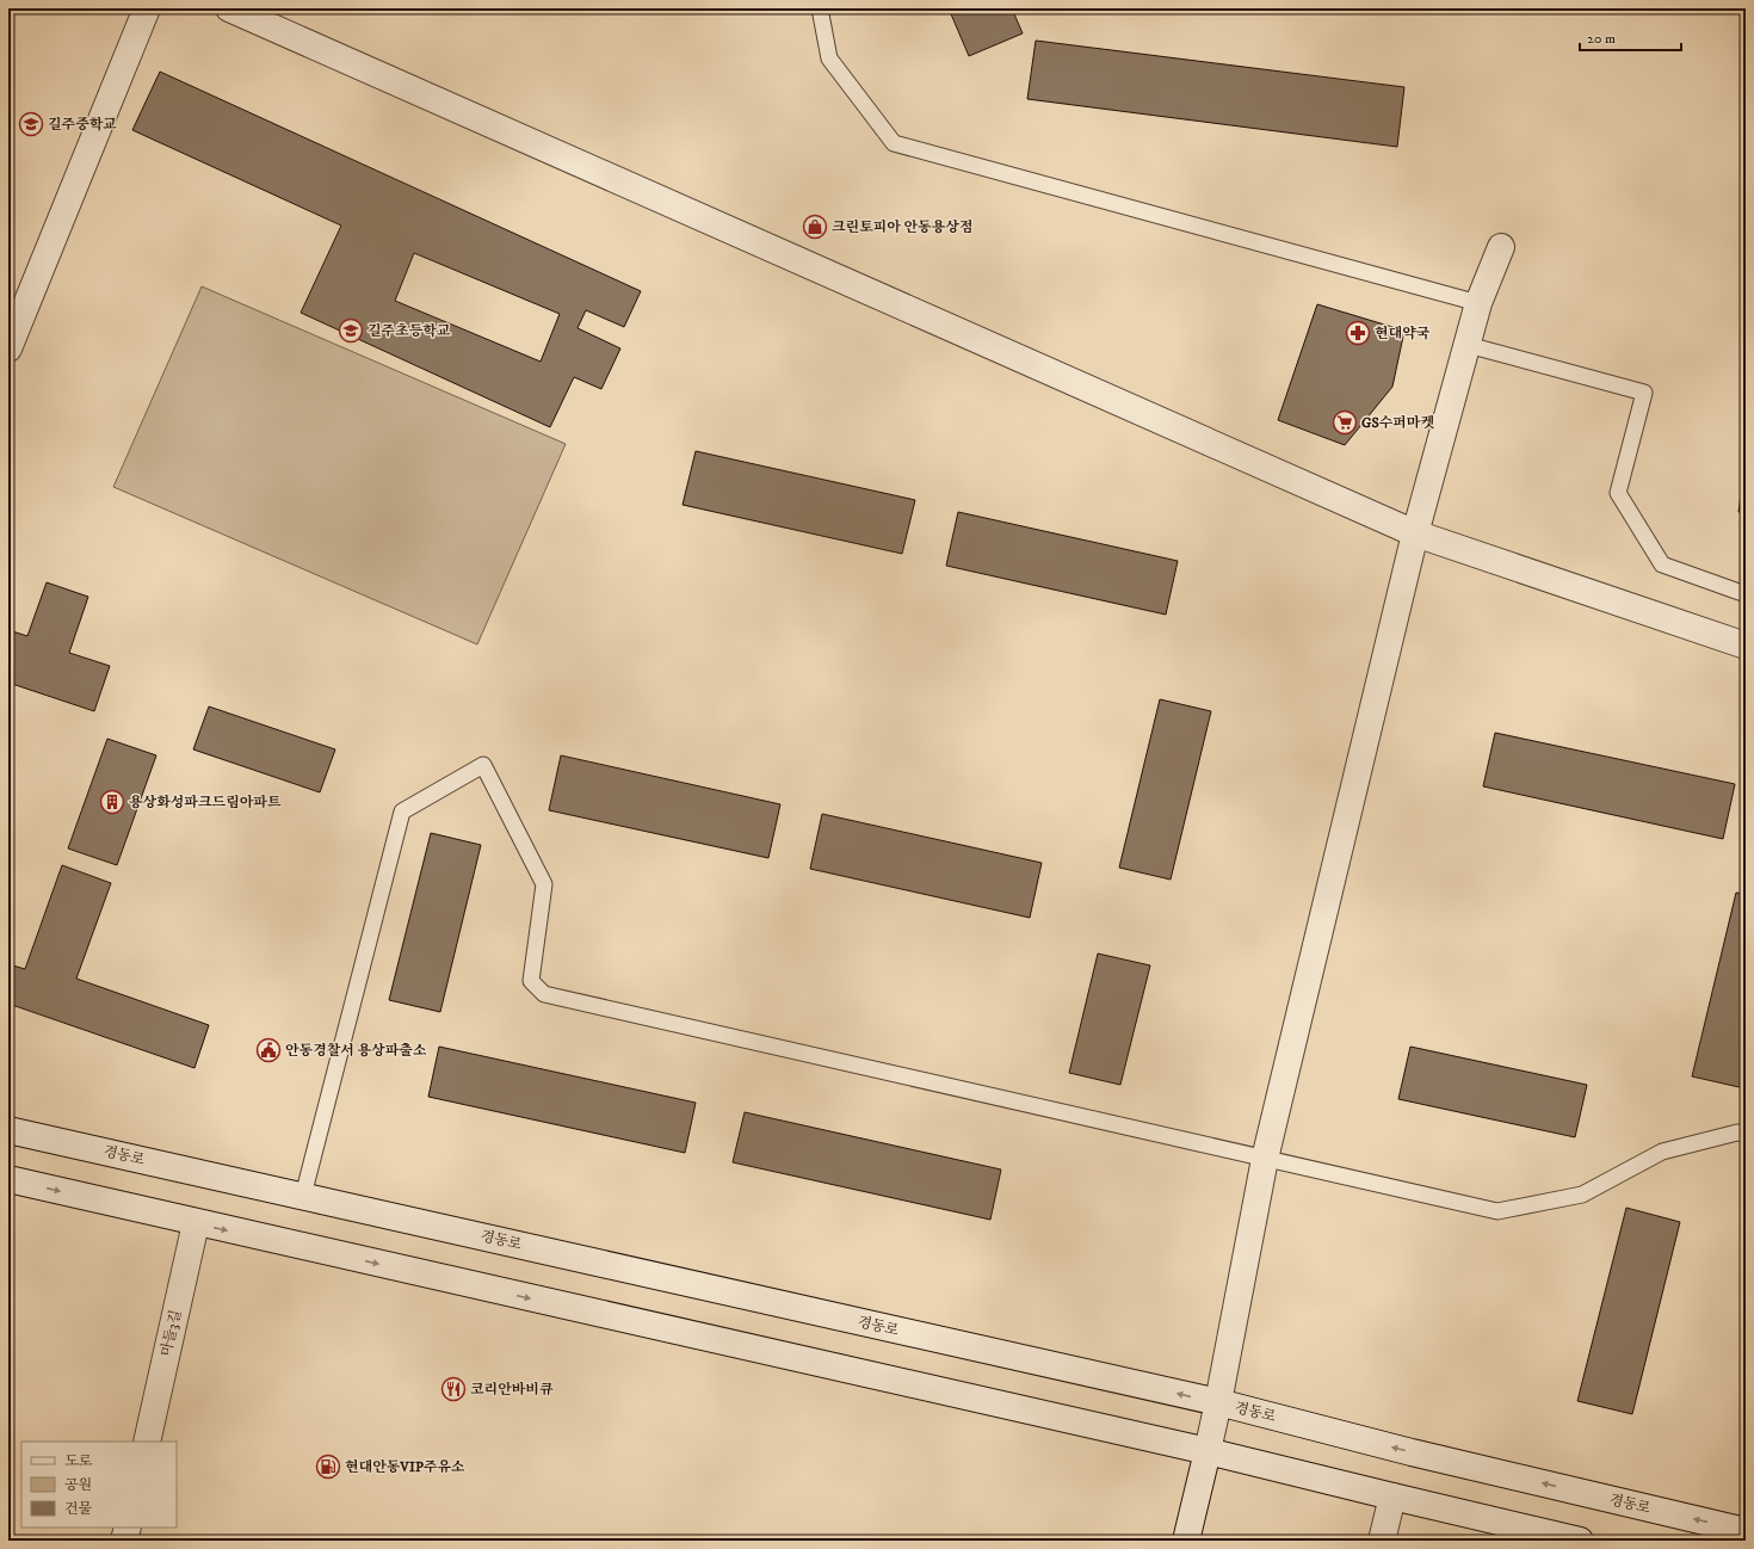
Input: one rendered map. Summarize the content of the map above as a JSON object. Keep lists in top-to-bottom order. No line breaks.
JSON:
{"streets":{"street":["경동로","마들3길"]},"places":{"school or university":["길주중학교","길주초등학교"],"shop":["크린토피아 안동용상점"],"pharmacy":["현대약국"],"supermarket":["GS수퍼마켓"],"building":["용상화성파크드림아파트"],"public building":["안동경찰서 용상파출소"],"restaurant":["코리안바비큐"],"fuel station":["현대안동VIP주유소"]},"legend":["도로","공원","건물"],"scale_bar":"20 m"}
